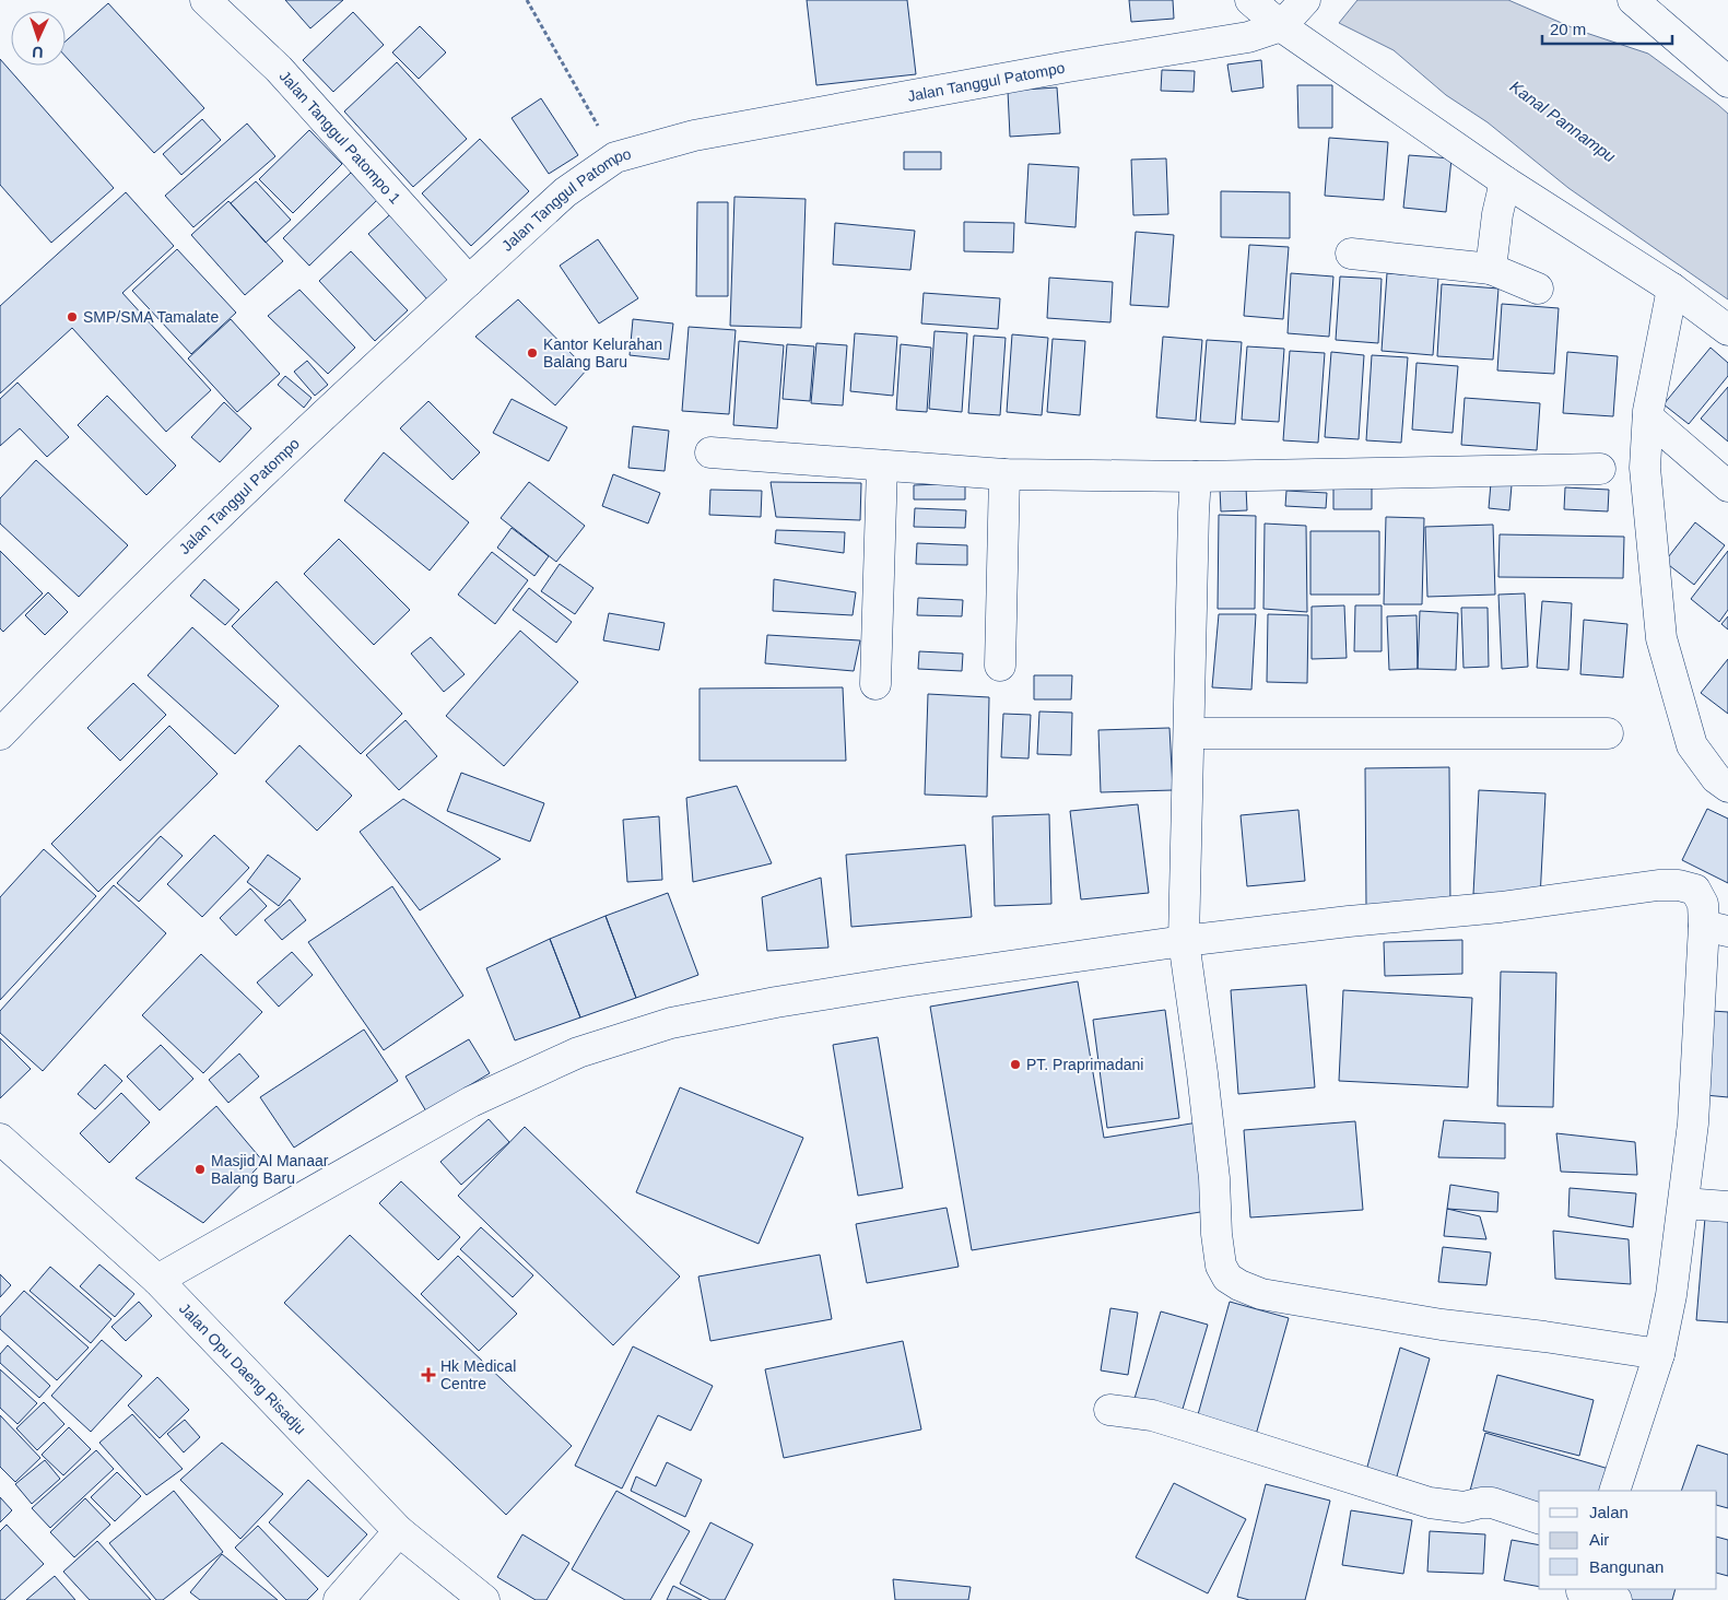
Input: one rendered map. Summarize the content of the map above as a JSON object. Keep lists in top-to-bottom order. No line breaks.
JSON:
{"streets":{"street":["Jalan Tanggul Patompo","Jalan Tanggul Patompo 1","Jalan Opu Daeng Risadju"]},"crossings":[["Jalan Tanggul Patompo","Jalan Tanggul Patompo 1"]],"water":["Kanal Pannampu"],"places":{"other":["SMP/SMA Tamalate","Kantor Kelurahan Balang Baru","PT. Praprimadani","Masjid Al Manaar Balang Baru"],"health":["Hk Medical Centre"]},"legend":["Jalan","Air","Bangunan"],"scale_bar":"20 m","north":"bottom"}
